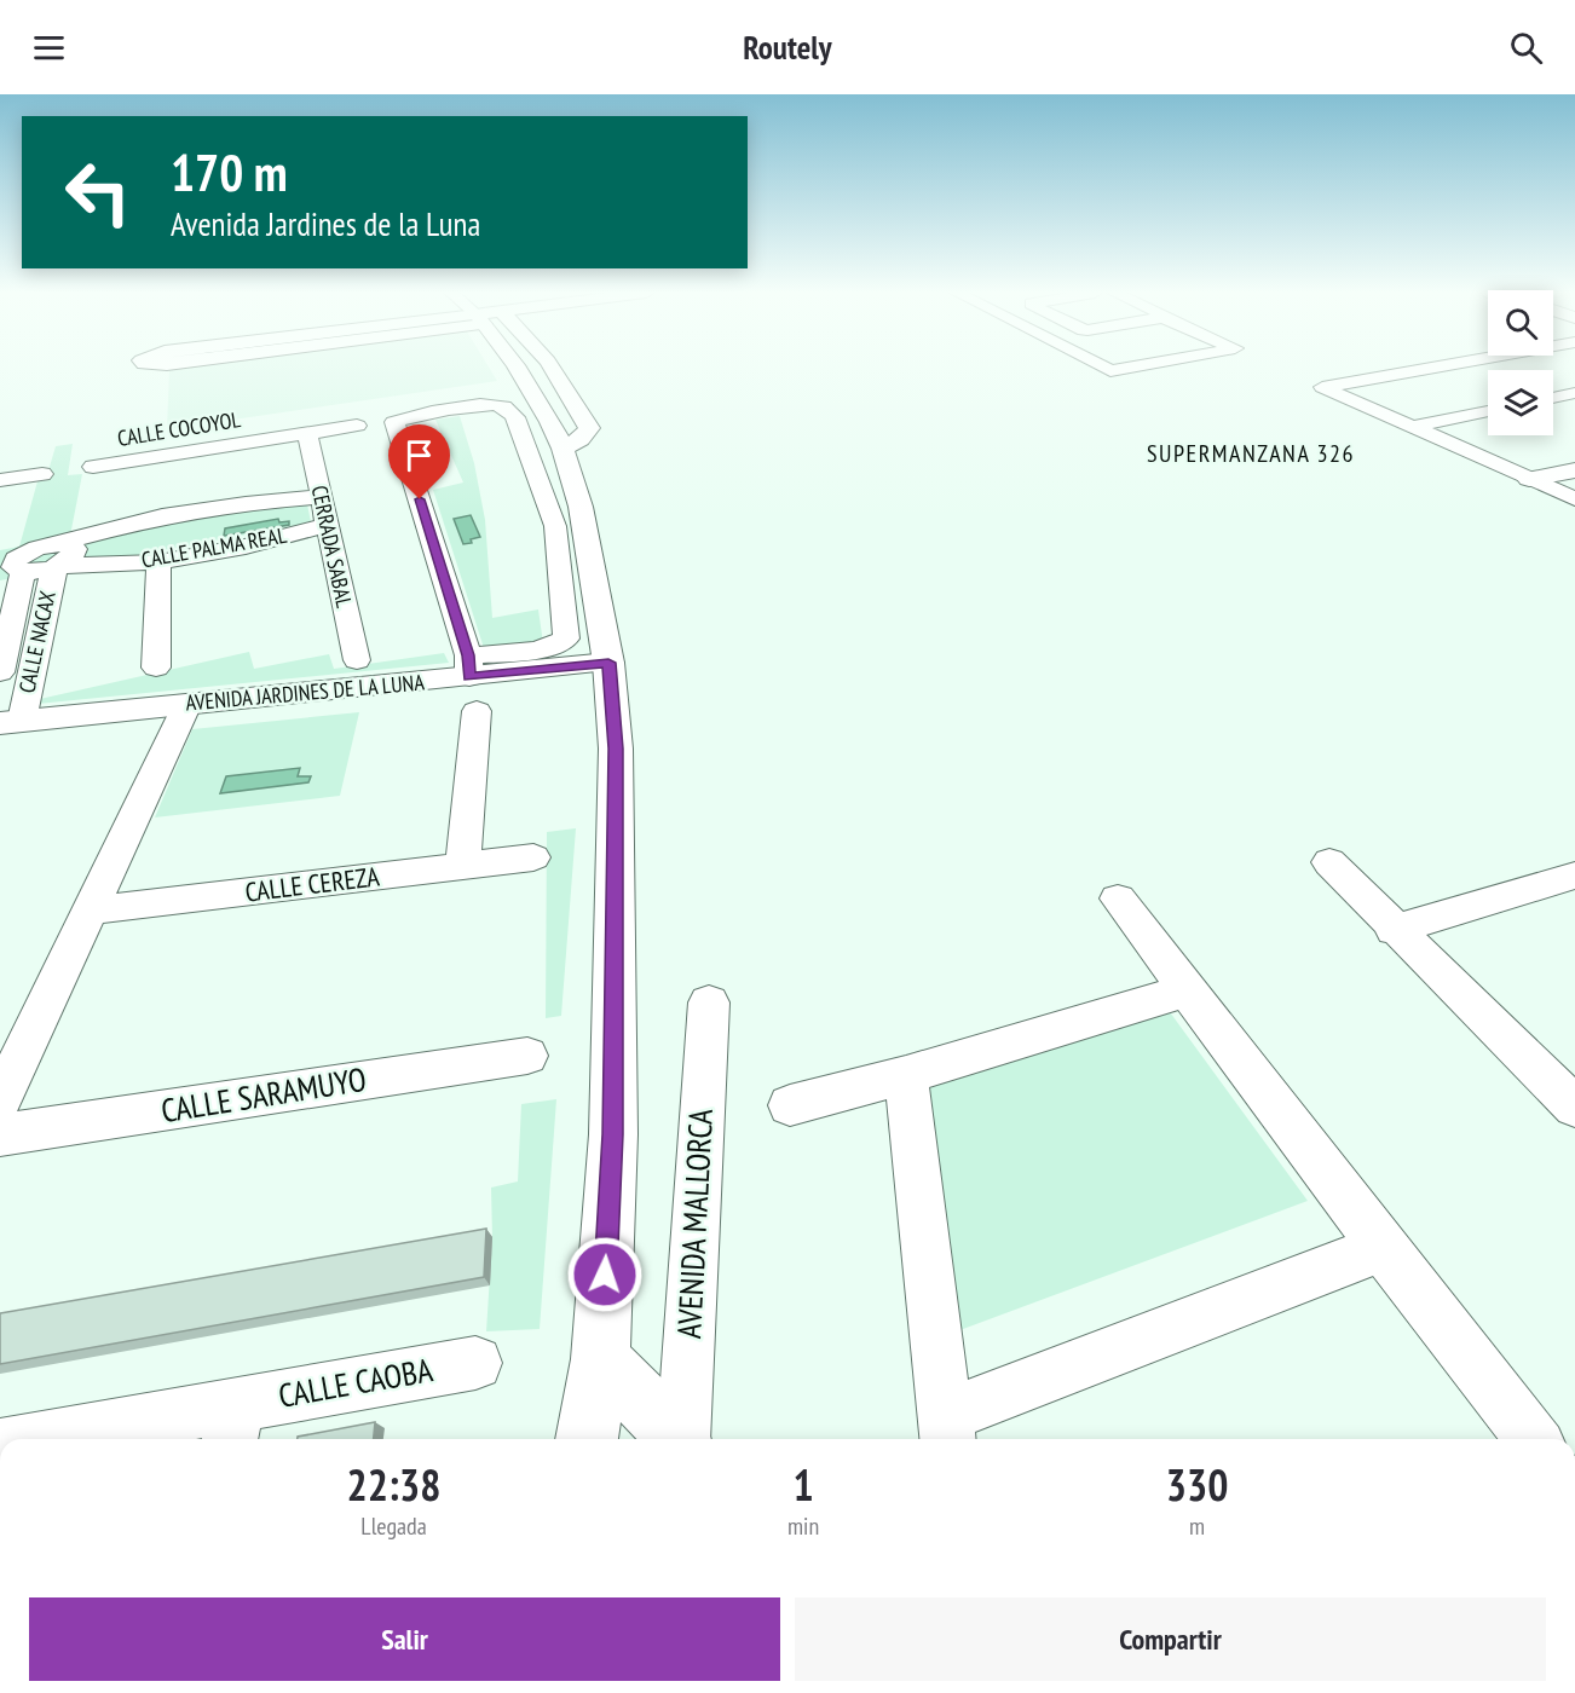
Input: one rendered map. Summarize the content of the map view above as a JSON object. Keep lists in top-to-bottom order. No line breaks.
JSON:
{"streets":{"main road":["AVENIDA JARDINES DE LA LUNA"],"street":["CALLE COCOYOL","CERRADA SABAL","CALLE PALMA REAL","CALLE NACAX","CALLE CEREZA","CALLE SARAMUYO","AVENIDA MALLORCA","CALLE CAOBA"]},"crossings":[["CALLE COCOYOL","CERRADA SABAL"],["CERRADA SABAL","CALLE PALMA REAL"],["CALLE PALMA REAL","CALLE NACAX"],["CALLE NACAX","AVENIDA JARDINES DE LA LUNA"]],"districts":["SUPERMANZANA 326"],"page":{"header":"Routely","turn":["170 m","Avenida Jardines de la Luna"],"eta":["22:38","Llegada","1","min","330","m"],"buttons":["Salir","Compartir"]}}
